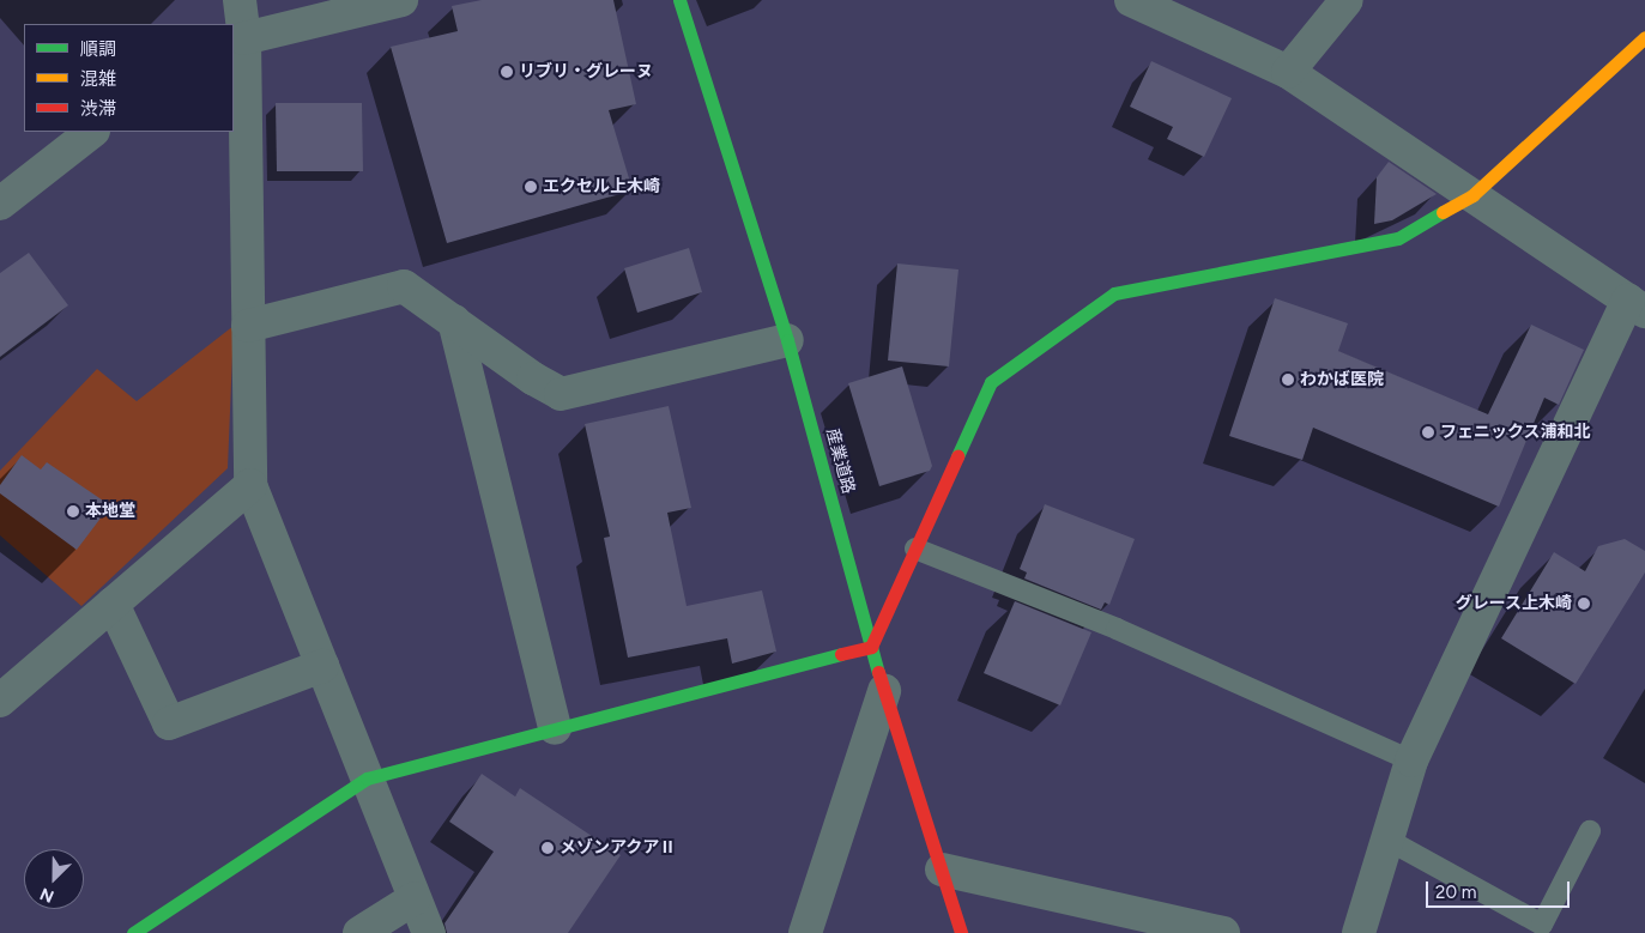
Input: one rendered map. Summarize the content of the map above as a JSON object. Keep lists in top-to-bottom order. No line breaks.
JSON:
{"streets":{"street":["産業道路"]},"places":["リブリ・グレーヌ","エクセル上木崎","わかば医院","フェニックス浦和北","本地堂","グレース上木崎","メゾンアクアⅡ"],"legend":["順調","混雑","渋滞"],"scale_bar":"20 m","north":"bottom left"}
